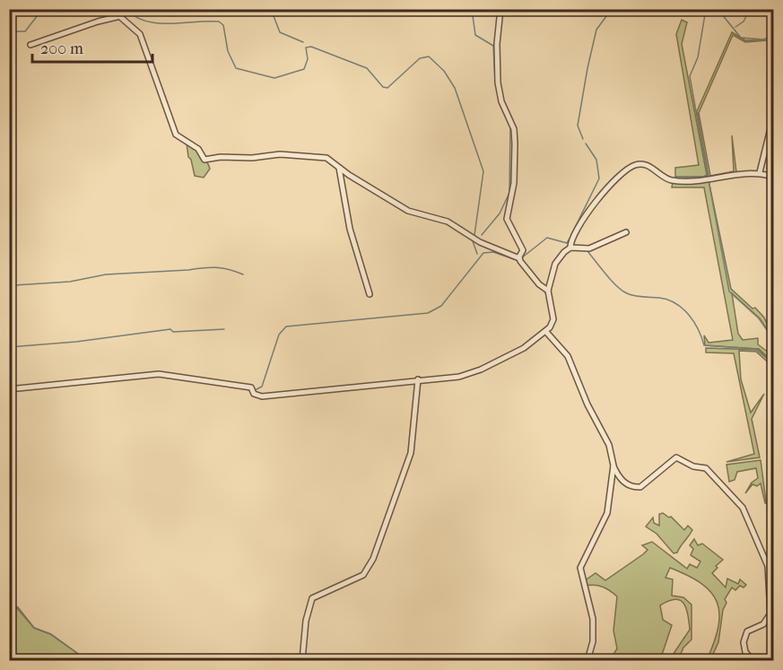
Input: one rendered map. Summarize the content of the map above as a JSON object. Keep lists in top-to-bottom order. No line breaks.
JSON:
{"scale_bar":"200 m"}
